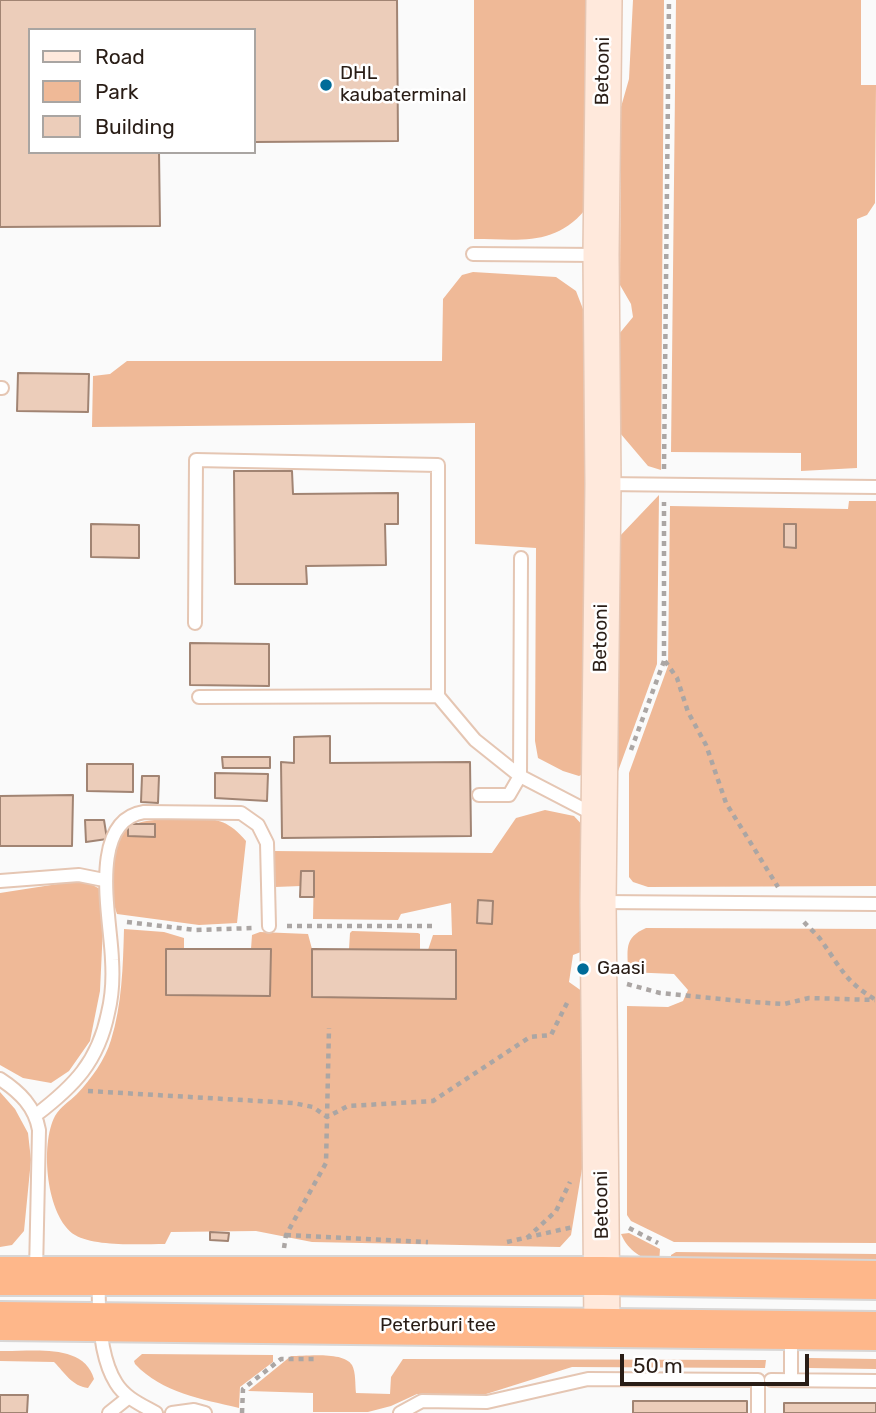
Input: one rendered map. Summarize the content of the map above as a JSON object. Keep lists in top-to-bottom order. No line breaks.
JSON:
{"streets":{"highway":["Peterburi tee"],"street":["Betooni"]},"crossings":[["Betooni","Peterburi tee"]],"places":["DHL kaubaterminal","Gaasi"],"legend":["Road","Park","Building"],"scale_bar":"50 m"}
